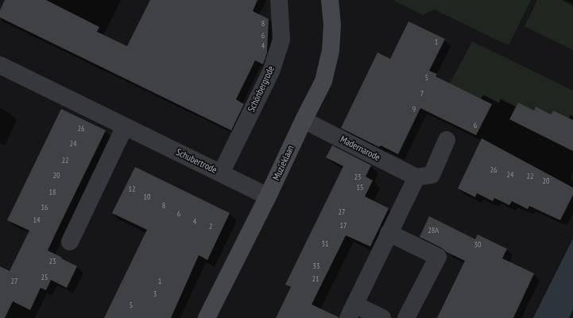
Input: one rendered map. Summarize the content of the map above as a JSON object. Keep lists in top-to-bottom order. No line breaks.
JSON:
{"streets":{"street":["Schönbergrode","Madernarode","Schubertrode","Muzieklaan"]},"crossings":[["Schönbergrode","Schubertrode"],["Madernarode","Muzieklaan"],["Schubertrode","Muzieklaan"]],"house_numbers":["8","6","1","4","5","7","9","6","26","24","22","26","24","20","22","23","20","15","12","18","10","8","16","27","6","14","4","17","2","28A","31","30","23","33","25","21","27","1","3","5"]}
